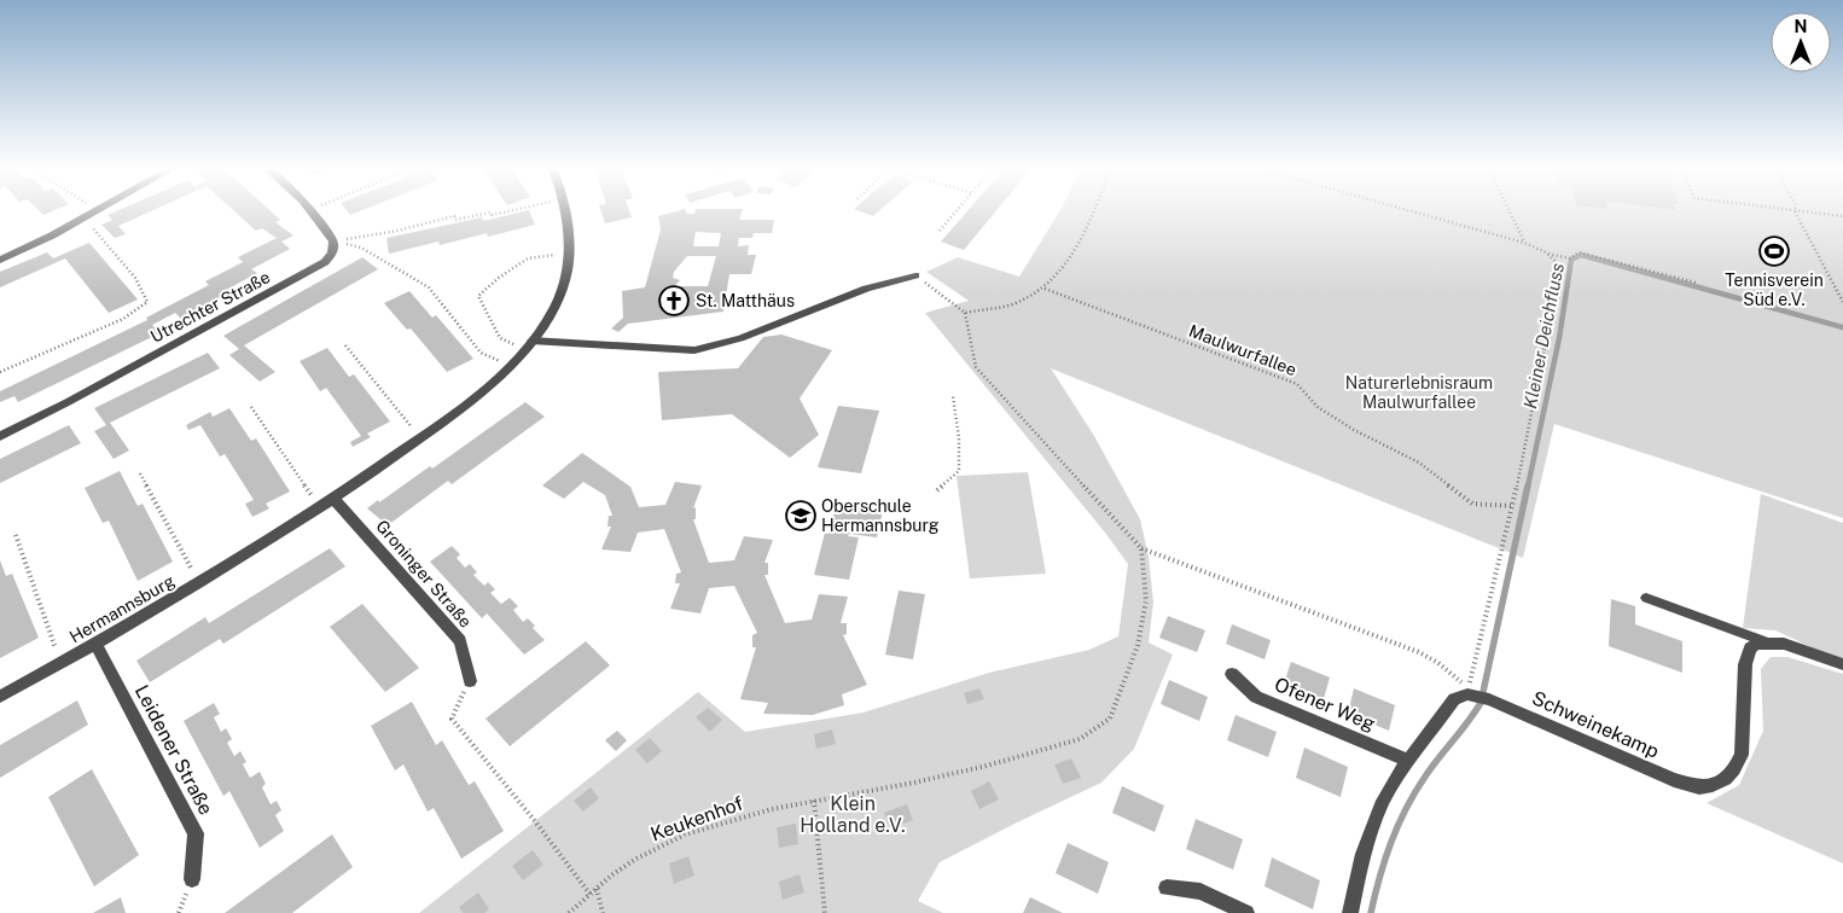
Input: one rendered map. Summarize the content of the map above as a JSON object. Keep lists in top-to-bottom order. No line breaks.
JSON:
{"streets":{"street":["Utrechter Straße","Groninger Straße","Hermannsburg","Ofener Weg","Schweinekamp","Leidener Straße"],"path":["Maulwurfallee","Keukenhof"]},"crossings":[["Groninger Straße","Hermannsburg"],["Hermannsburg","Leidener Straße"]],"water":["Kleiner Deichfluss"],"parks":["Naturerlebnisraum Maulwurfallee","Klein Holland e.V."],"places":{"sports":["Tennisverein Süd e.V."],"church":["St. Matthäus"],"school or university":["Oberschule Hermannsburg"]},"north":"top"}
